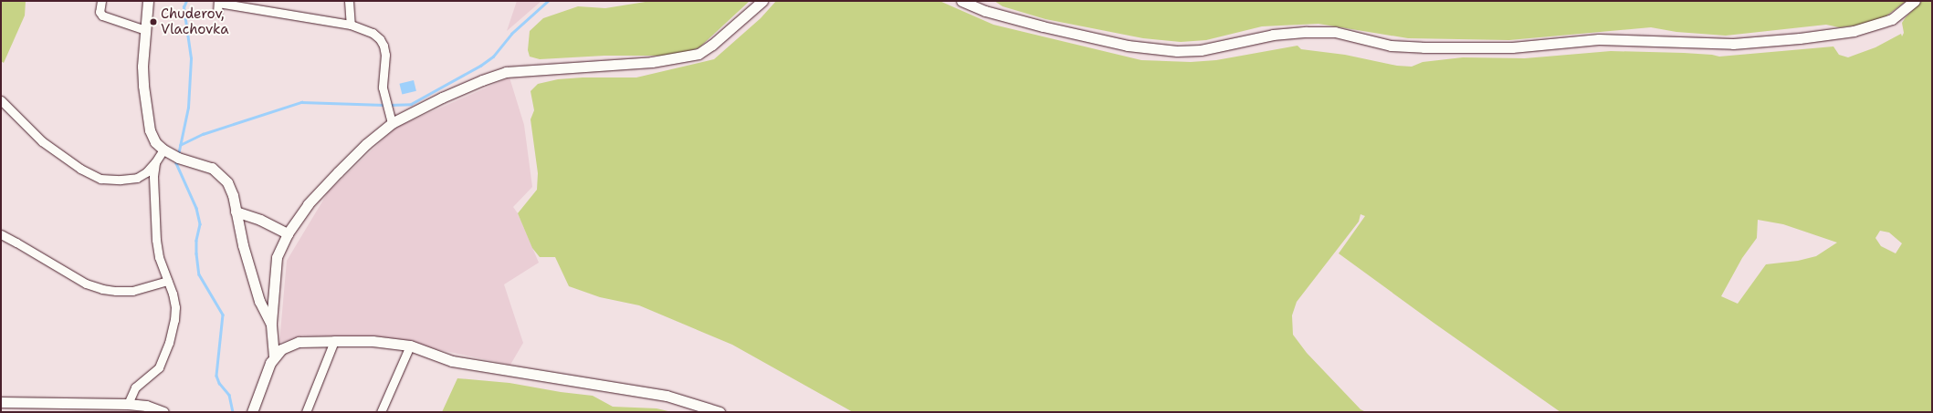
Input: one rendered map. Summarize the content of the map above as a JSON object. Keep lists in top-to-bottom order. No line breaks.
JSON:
{"places":["Chuderov, Vlachovka"]}
